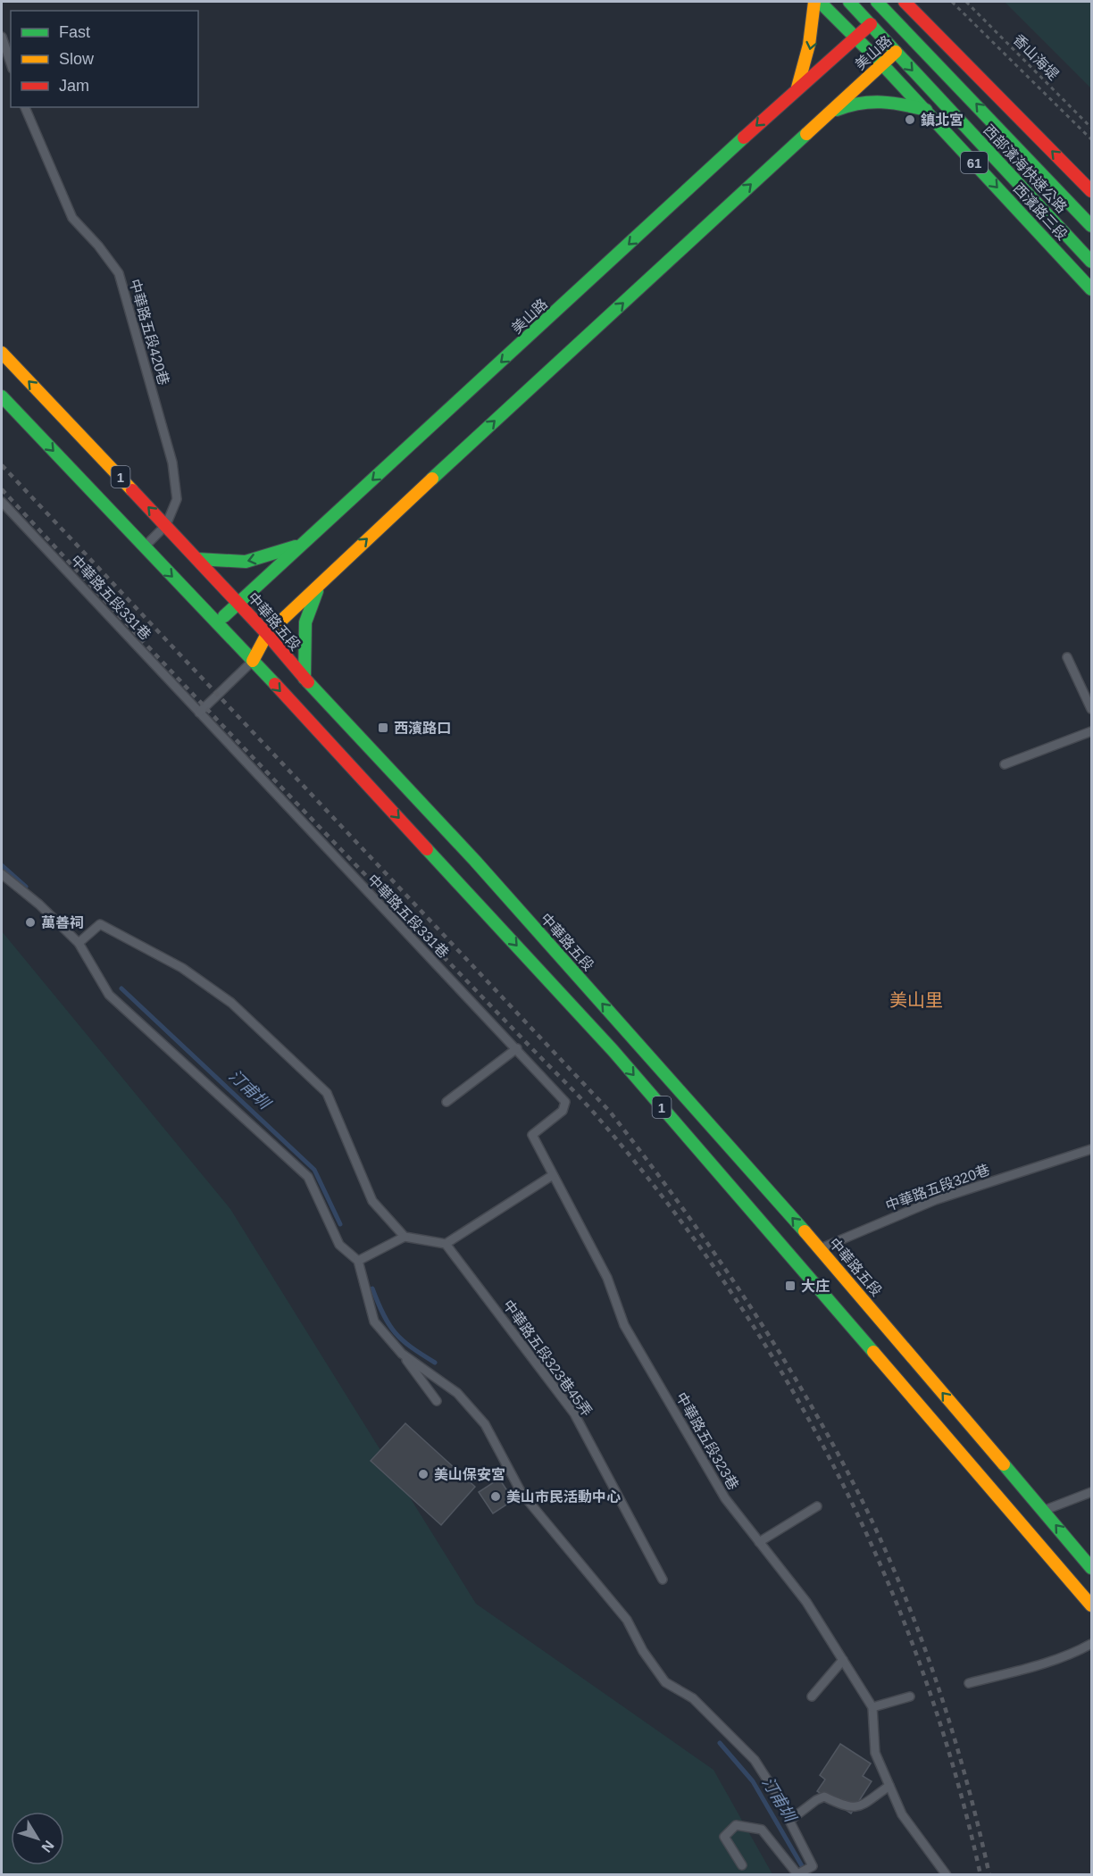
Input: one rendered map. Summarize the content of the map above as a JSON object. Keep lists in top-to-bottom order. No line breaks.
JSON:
{"streets":{"main road":["美山路","61","西部濱海快速公路","西濱路三段","1","中華路五段"],"lane":["中華路五段420巷","中華路五段331巷","中華路五段320巷","中華路五段323巷45弄","中華路五段323巷"],"path":["香山海堤"]},"crossings":[["美山路","61"],["美山路","西部濱海快速公路"],["美山路","西濱路三段"],["美山路","中華路五段"],["61","西濱路三段"],["中華路五段420巷","中華路五段"],["中華路五段331巷","中華路五段323巷"],["中華路五段","中華路五段320巷"]],"districts":["美山里"],"water":["汀甫圳"],"places":{"other":["鎮北宮","萬善祠","美山保安宮","美山市民活動中心"],"transit":["西濱路口","大庄"]},"legend":["Fast","Slow","Jam"],"north":"bottom right"}
